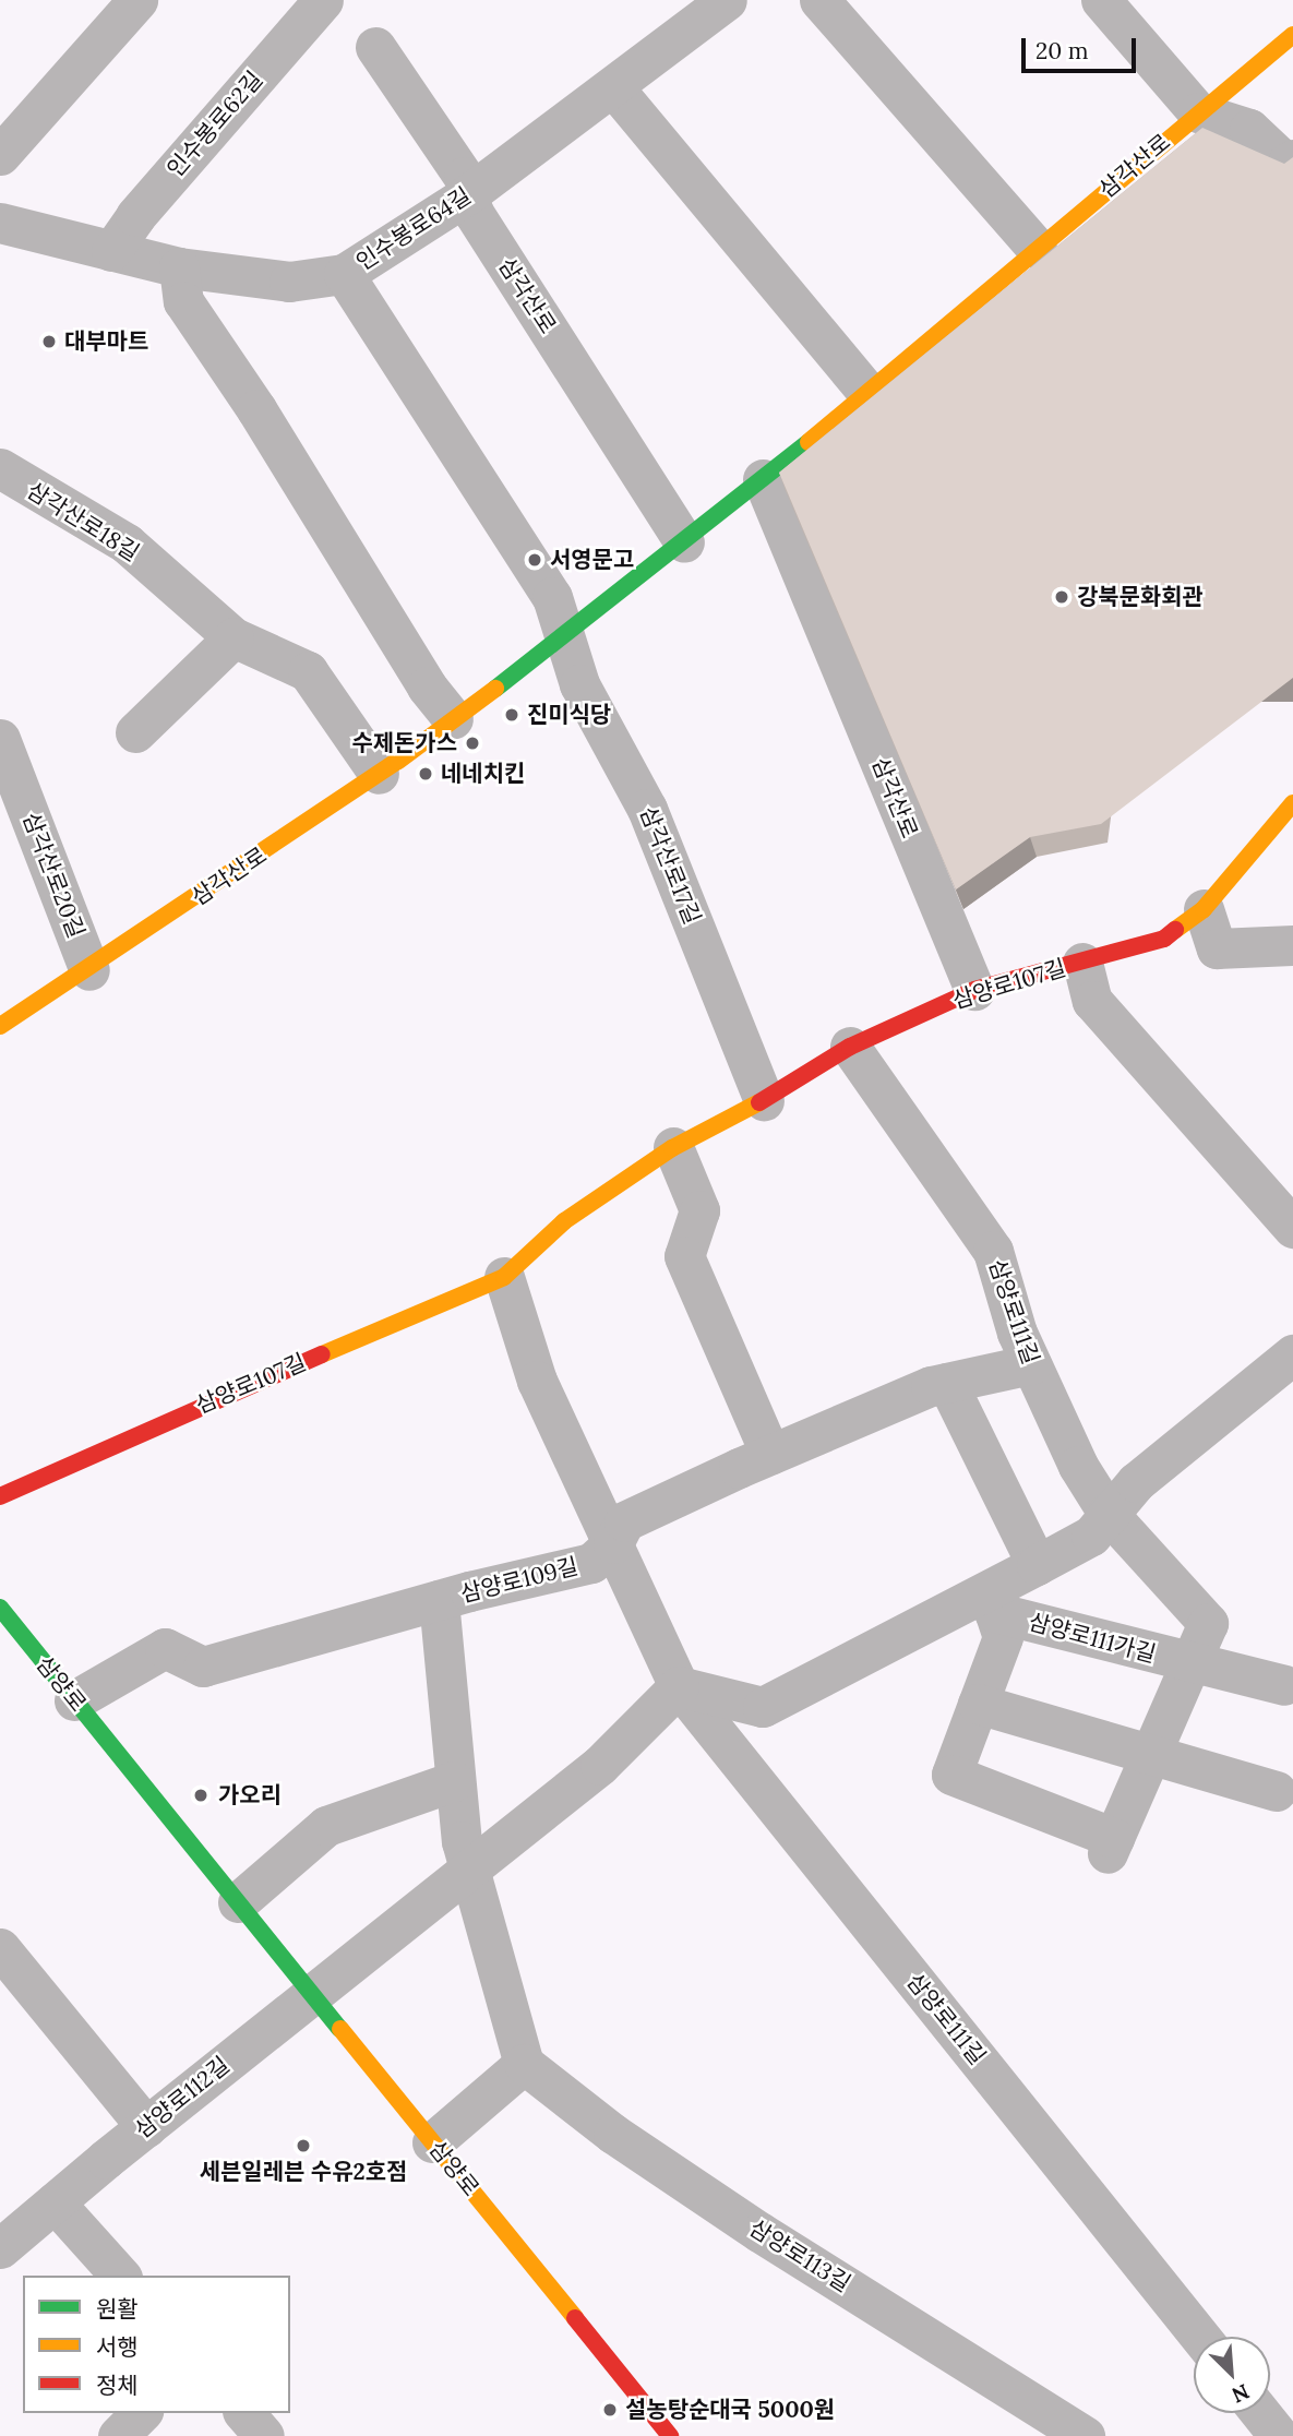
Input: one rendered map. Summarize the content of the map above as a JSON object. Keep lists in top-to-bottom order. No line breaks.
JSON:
{"streets":{"street":["인수봉로62길","삼각산로","인수봉로64길","삼각산로18길","삼각산로17길","삼각산로20길","삼양로107길","삼양로111길","삼양로109길","삼양로111가길","삼양로","삼양로112길","삼양로113길"]},"crossings":[["인수봉로62길","인수봉로64길"],["삼각산로","인수봉로64길"],["삼각산로","삼각산로18길"],["삼각산로","삼각산로17길"],["삼각산로","삼각산로20길"],["삼각산로","삼양로107길"],["삼각산로17길","삼양로107길"],["삼양로107길","삼양로111길"],["삼양로111길","삼양로109길"],["삼양로111길","삼양로111가길"],["삼양로109길","삼양로"],["삼양로","삼양로112길"]],"places":["대부마트","서영문고","강북문화회관","진미식당","수제돈가스","네네치킨","가오리","세븐일레븐 수유2호점","설농탕순대국 5000원"],"legend":["원활","서행","정체"],"scale_bar":"20 m","north":"bottom right"}
